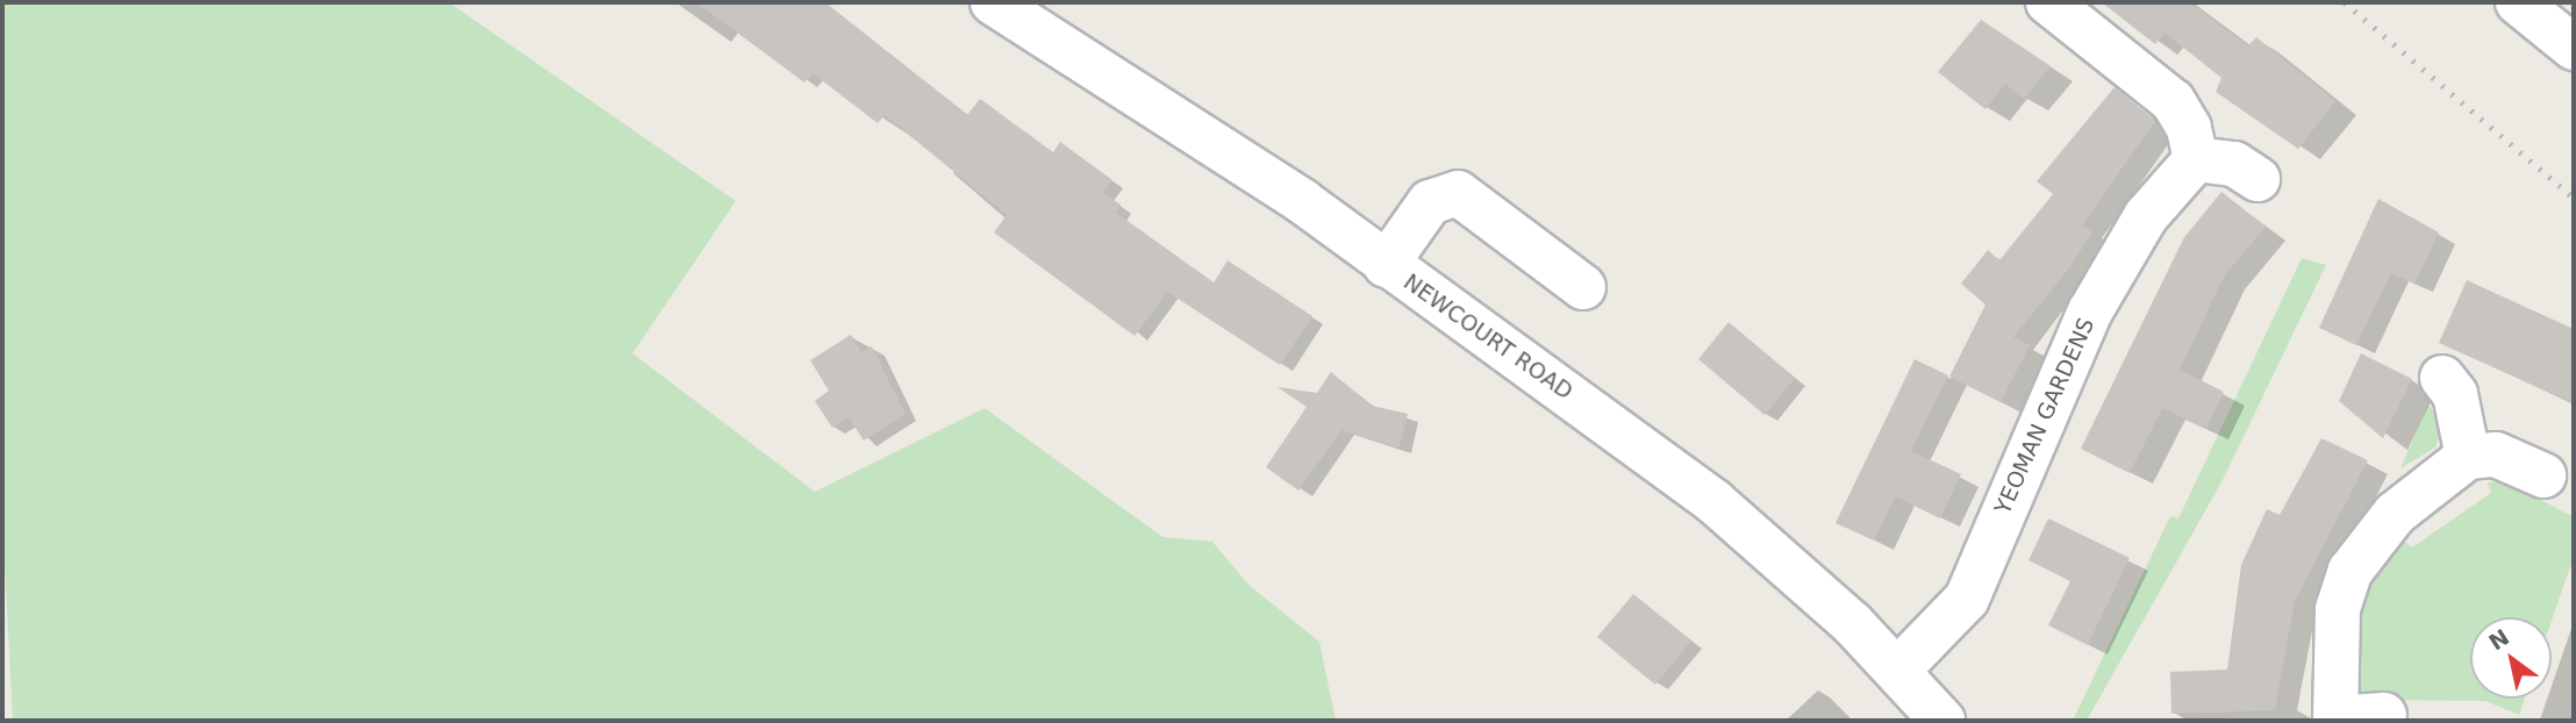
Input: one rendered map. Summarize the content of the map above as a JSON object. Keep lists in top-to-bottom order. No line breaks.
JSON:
{"streets":{"street":["NEWCOURT ROAD","YEOMAN GARDENS"]},"crossings":[["NEWCOURT ROAD","YEOMAN GARDENS"]],"north":"top left"}
